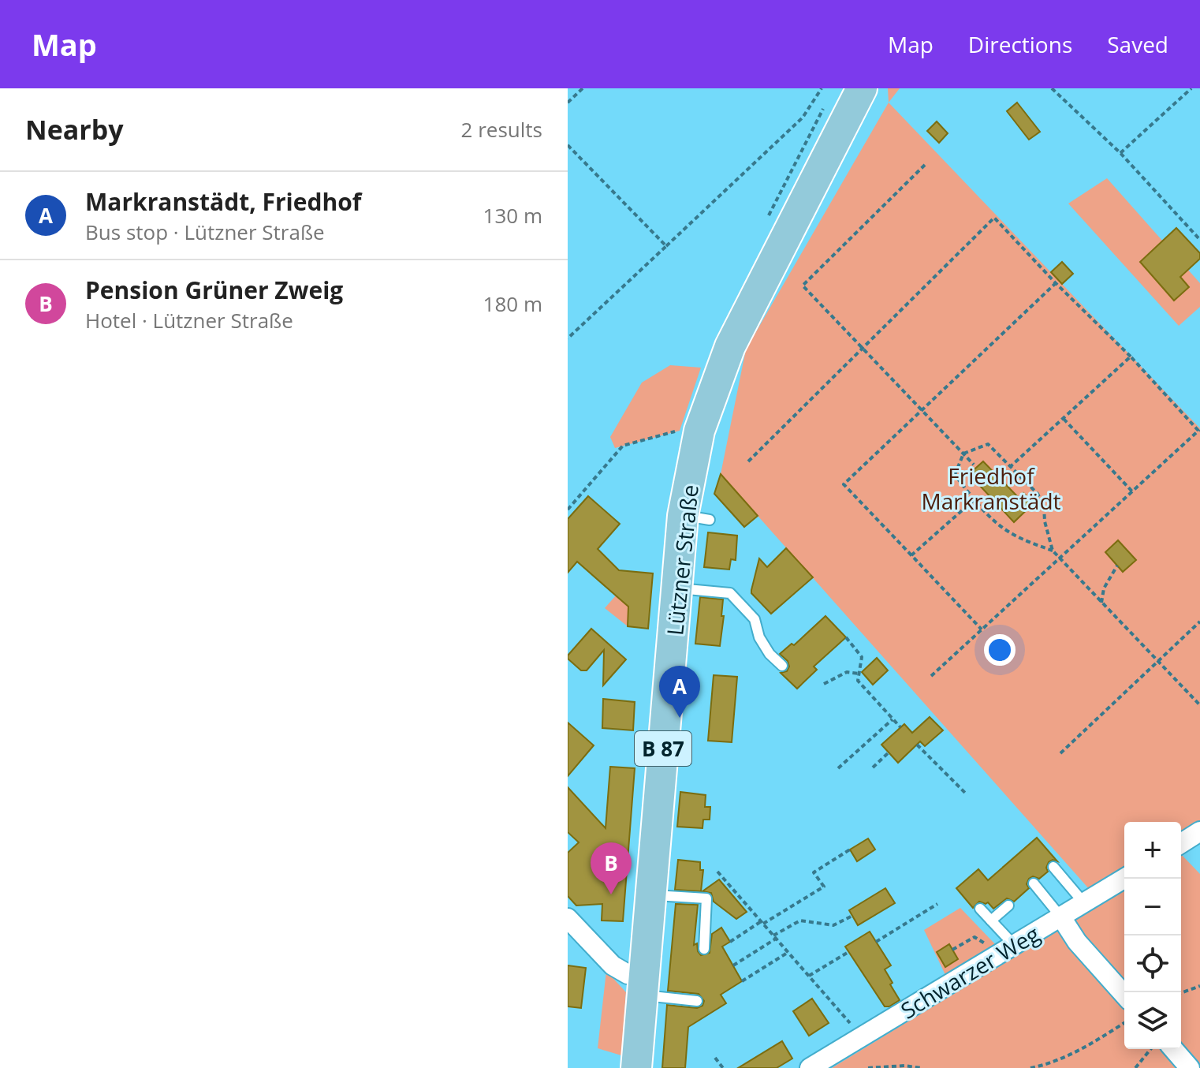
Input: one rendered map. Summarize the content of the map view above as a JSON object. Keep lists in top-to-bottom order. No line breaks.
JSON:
{"streets":{"main road":["Lützner Straße","B 87"],"street":["Schwarzer Weg"]},"parks":["Friedhof Markranstädt"],"page":{"header":"Map","nav":["Map","Directions","Saved"],"heading":["Nearby","2 results"],"list":[{"mark":"A","name":"Markranstädt, Friedhof","note":"Bus stop · Lützner Straße","value":"130 m"},{"mark":"B","name":"Pension Grüner Zweig","note":"Hotel · Lützner Straße","value":"180 m"}],"pins":["A","B"],"map_buttons":["+","−"]}}
